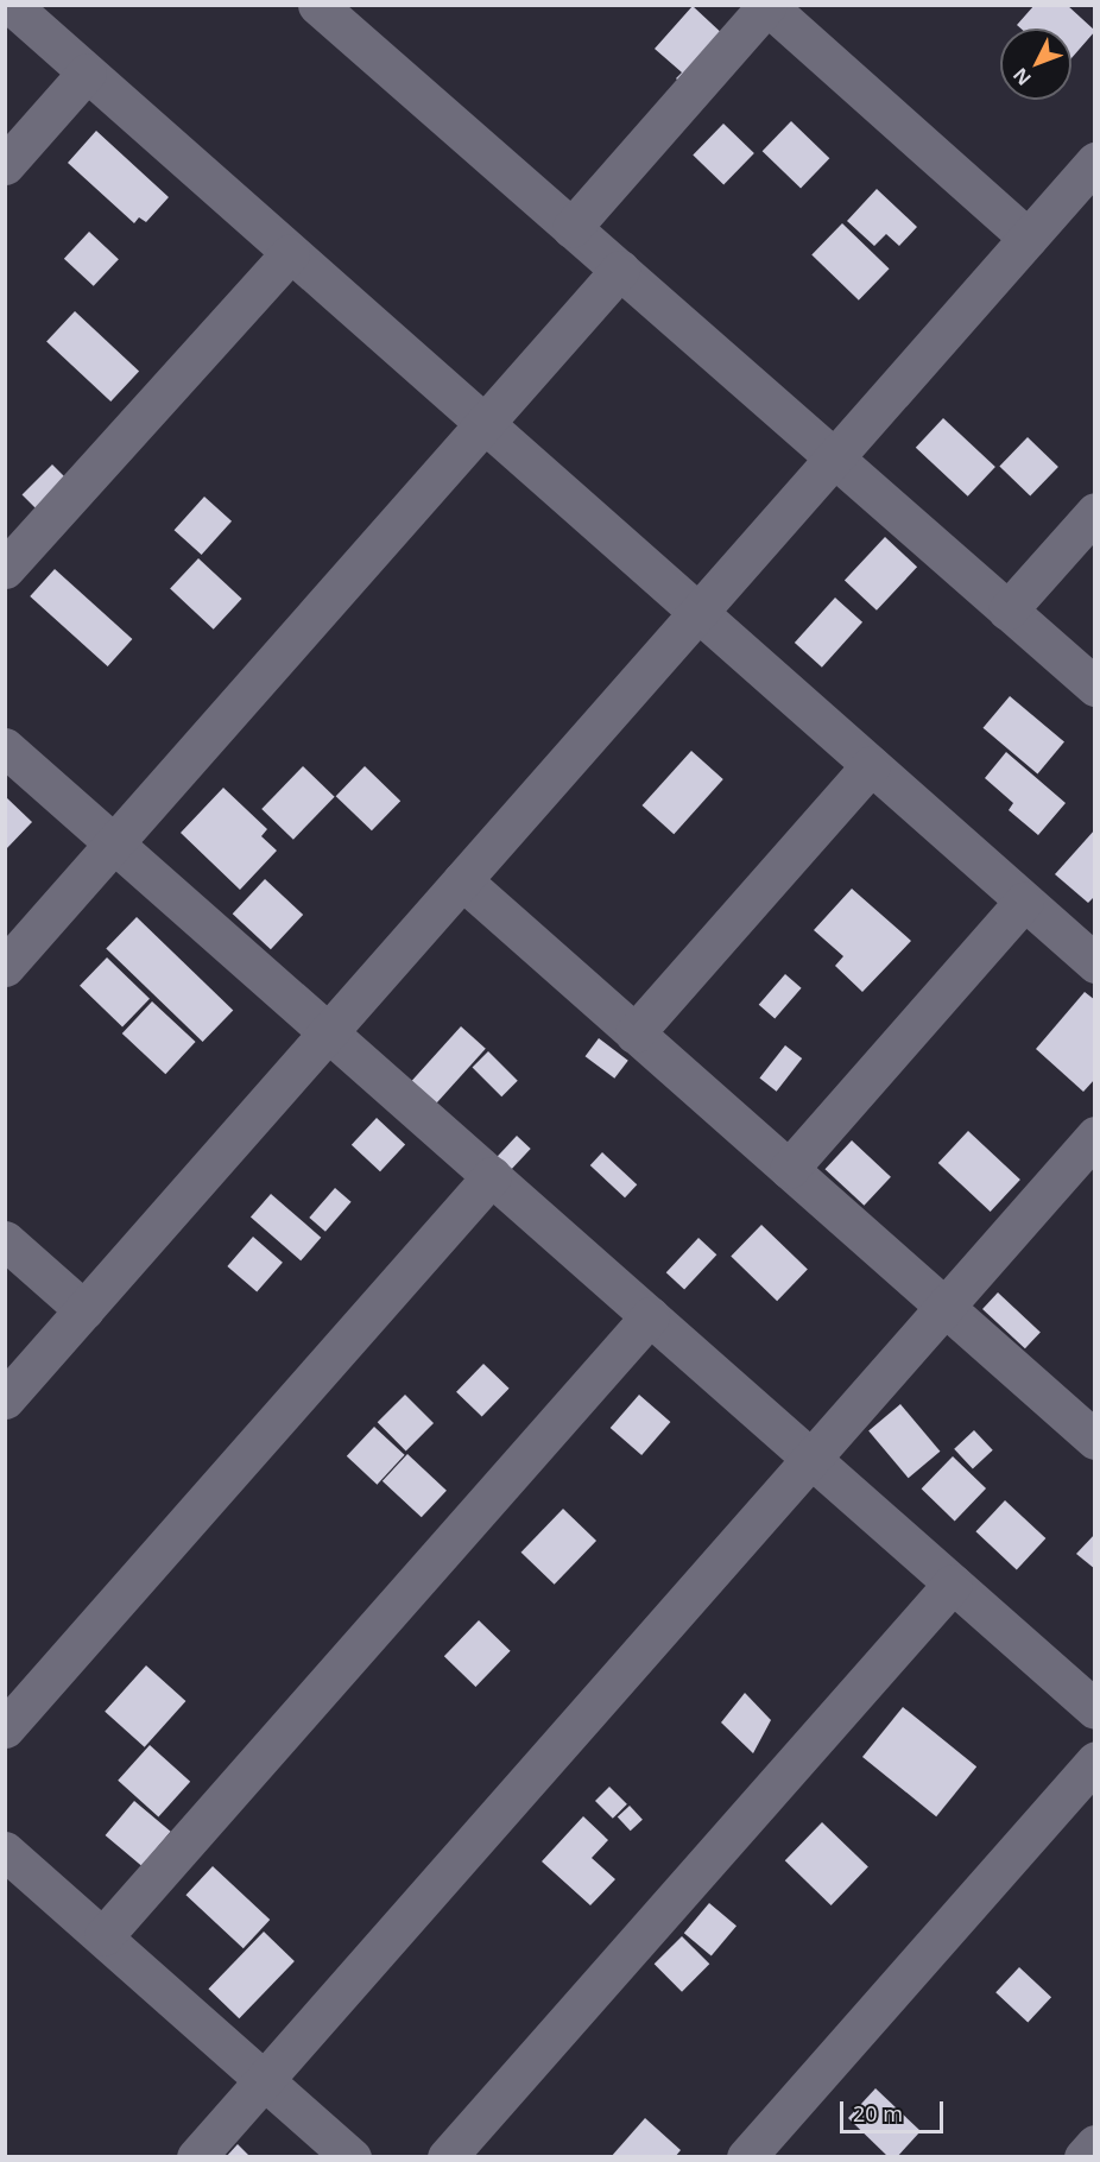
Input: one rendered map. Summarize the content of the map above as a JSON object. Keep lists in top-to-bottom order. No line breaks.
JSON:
{"scale_bar":"20 m","north":"bottom left"}
